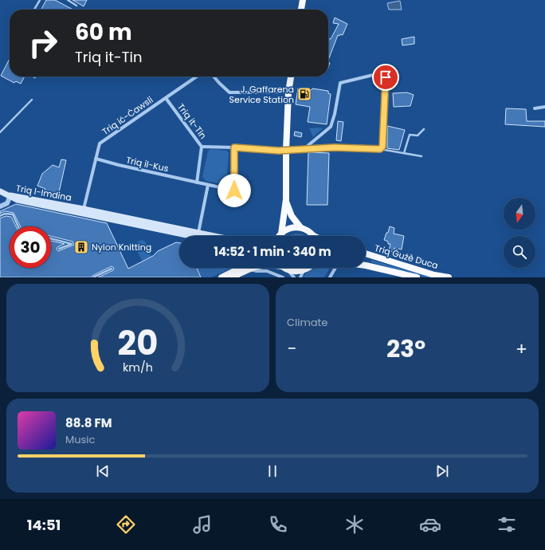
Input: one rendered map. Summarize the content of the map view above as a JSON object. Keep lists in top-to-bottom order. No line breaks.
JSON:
{"streets":{"highway":["Triq Ġużè Duca"],"main road":["Triq l-Imdina"],"street":["Triq iċ-Ċawsli","Triq it-Tin","Triq il-Kus"]},"crossings":[["Triq iċ-Ċawsli","Triq it-Tin"],["Triq iċ-Ċawsli","Triq il-Kus"],["Triq iċ-Ċawsli","Triq l-Imdina"]],"places":{"fuel station":["J. Gaffarena Service Station"],"building":["Nylon Knitting"]},"north":"bottom","page":{"turn":["60 m","Triq it-Tin"],"limit":"30","trip":"14:52 · 1 min · 340 m","tile":"Climate","heat":["−","23°","+"],"song":["88.8 FM","Music"],"tabs":"14:51","gauge":["20","km/h"]}}
